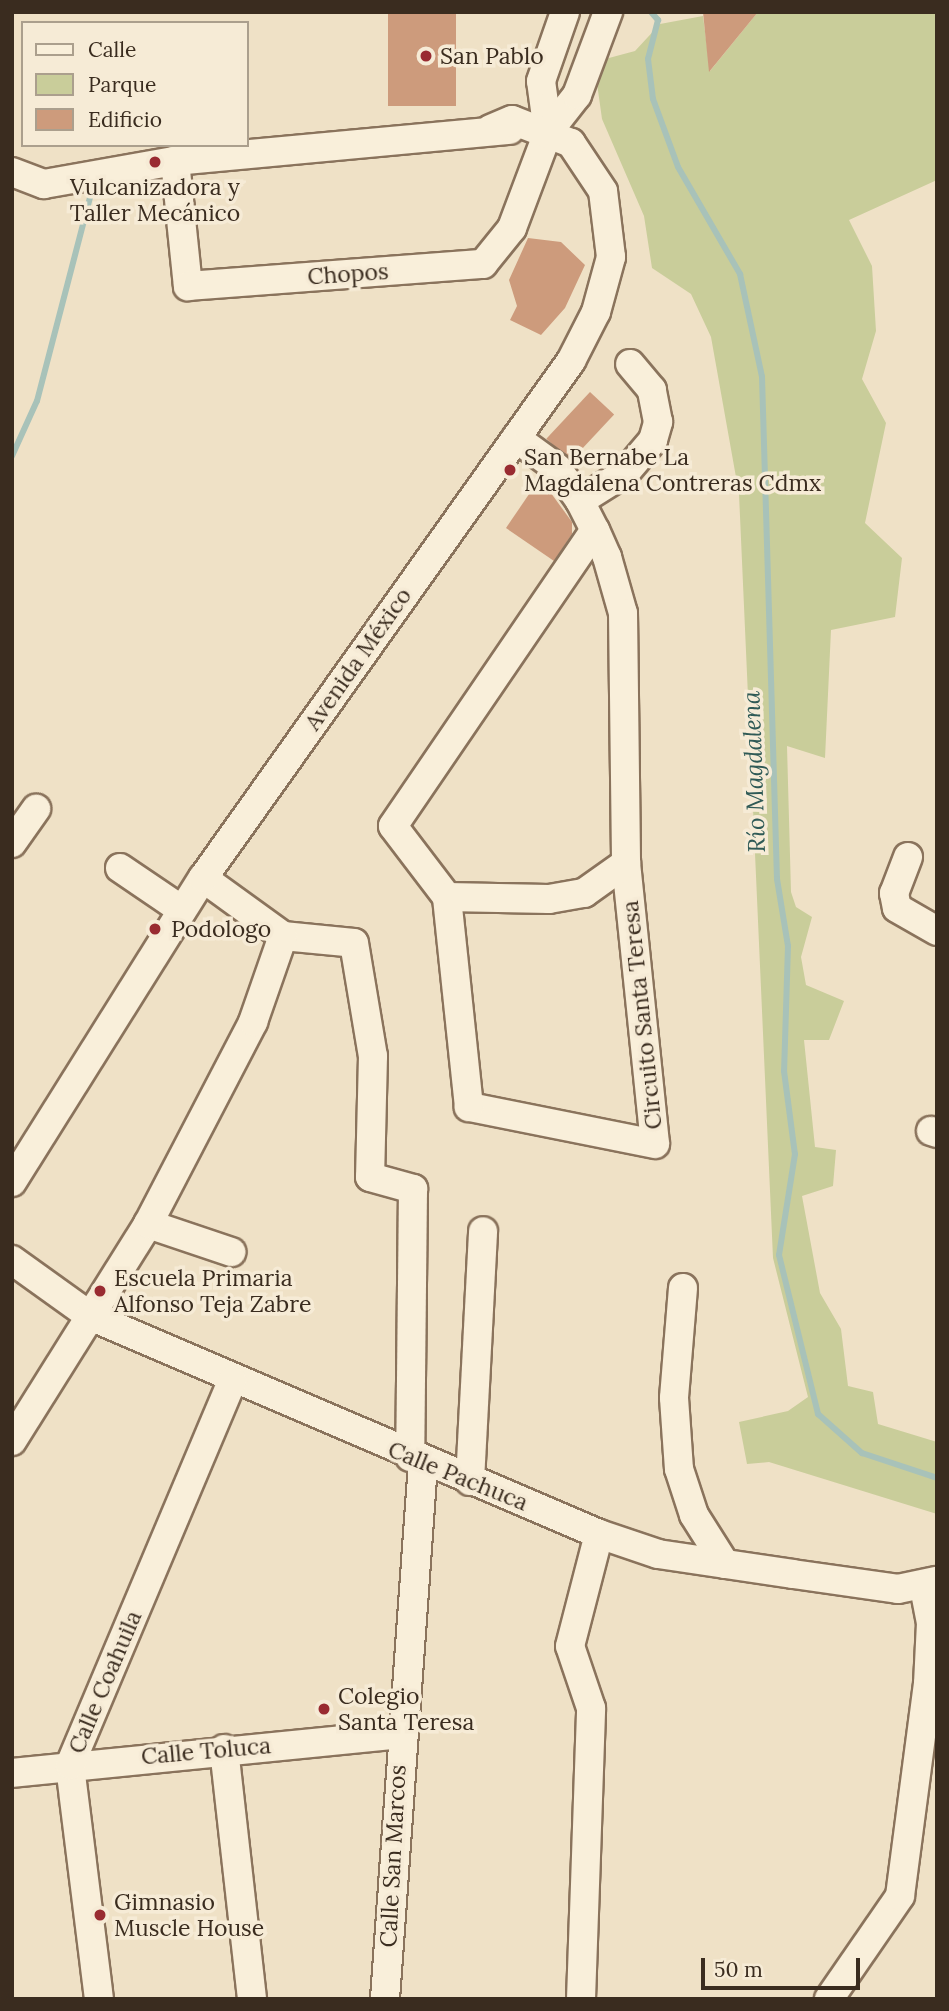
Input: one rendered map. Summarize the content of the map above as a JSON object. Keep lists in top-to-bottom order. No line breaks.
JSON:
{"streets":{"street":["Chopos","Avenida México","Circuito Santa Teresa","Calle Pachuca","Calle Coahuila","Calle Toluca","Calle San Marcos"]},"crossings":[["Chopos","Avenida México"],["Avenida México","Circuito Santa Teresa"],["Calle Pachuca","Calle Coahuila"],["Calle Pachuca","Calle San Marcos"],["Calle Coahuila","Calle Toluca"],["Calle Toluca","Calle San Marcos"]],"water":["Río Magdalena"],"places":["San Pablo","Vulcanizadora y Taller Mecánico","San Bernabe La Magdalena Contreras Cdmx","Podologo","Escuela Primaria Alfonso Teja Zabre","Colegio Santa Teresa","Gimnasio Muscle House"],"legend":["Calle","Parque","Edificio"],"scale_bar":"50 m"}
